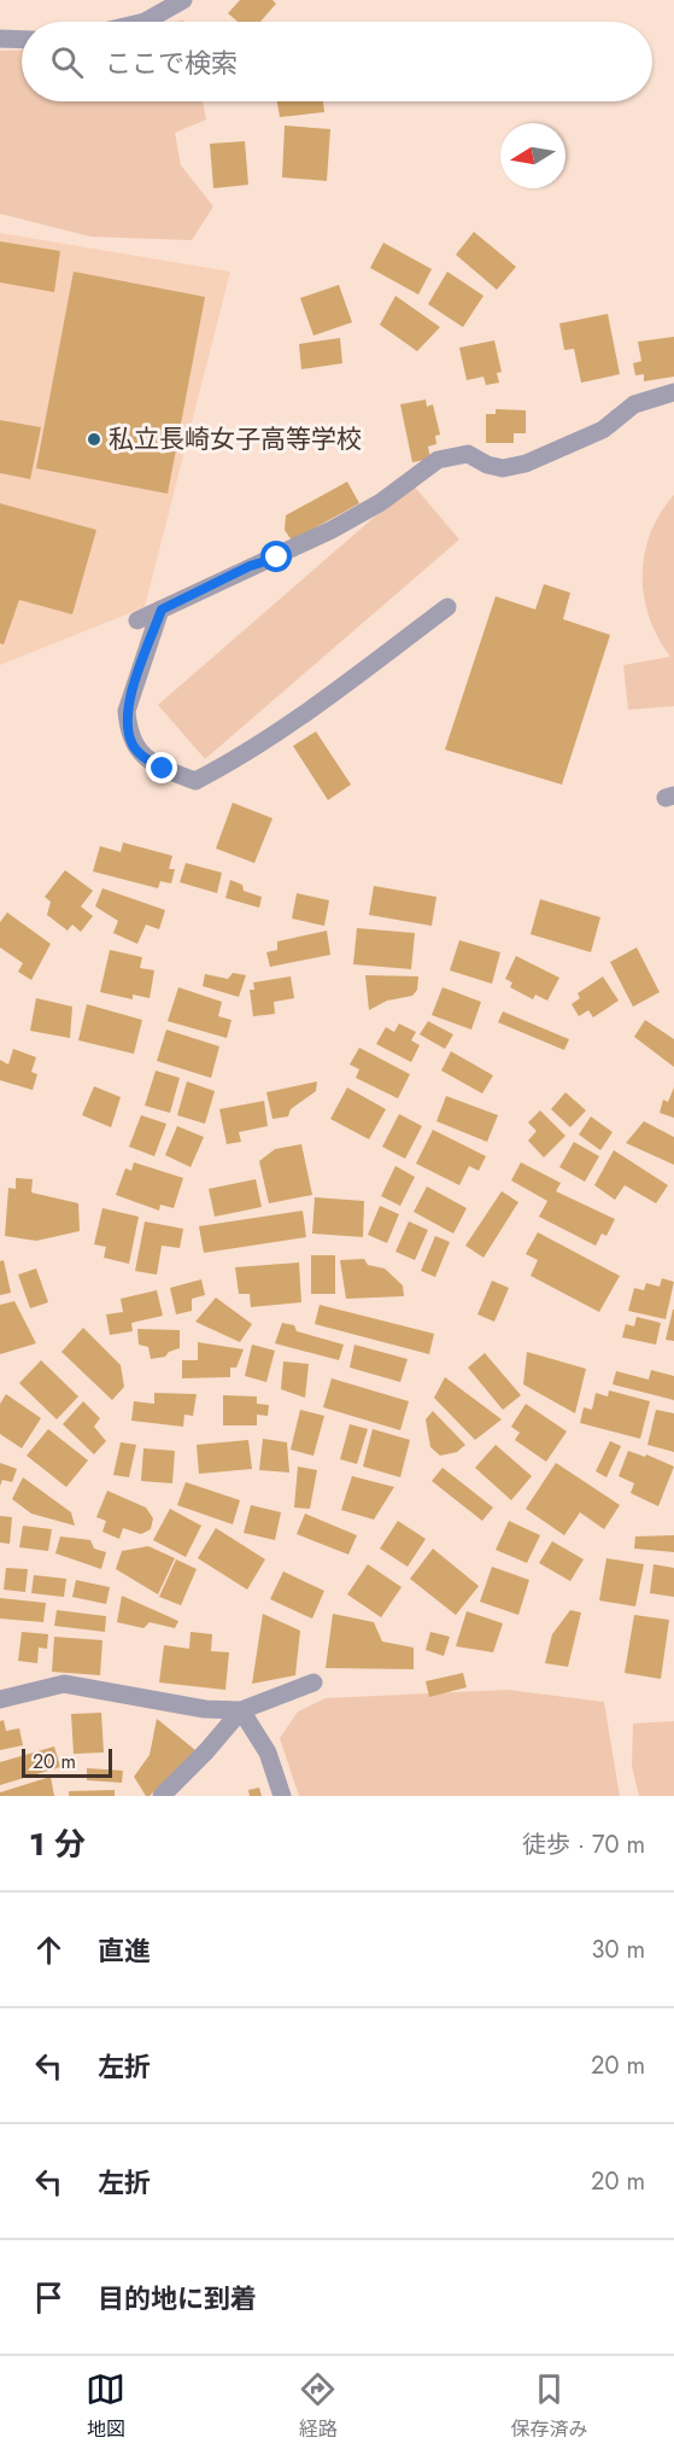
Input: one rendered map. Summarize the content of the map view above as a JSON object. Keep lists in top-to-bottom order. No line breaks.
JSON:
{"places":["私立長崎女子高等学校"],"scale_bar":"20 m","north":"left","page":{"search":"ここで検索","scale":"20 m","heading":["1 分","徒歩 · 70 m"],"list":[["直進","30 m"],["左折","20 m"],["左折","20 m"],"目的地に到着"],"nav":["地図","経路","保存済み"]}}
